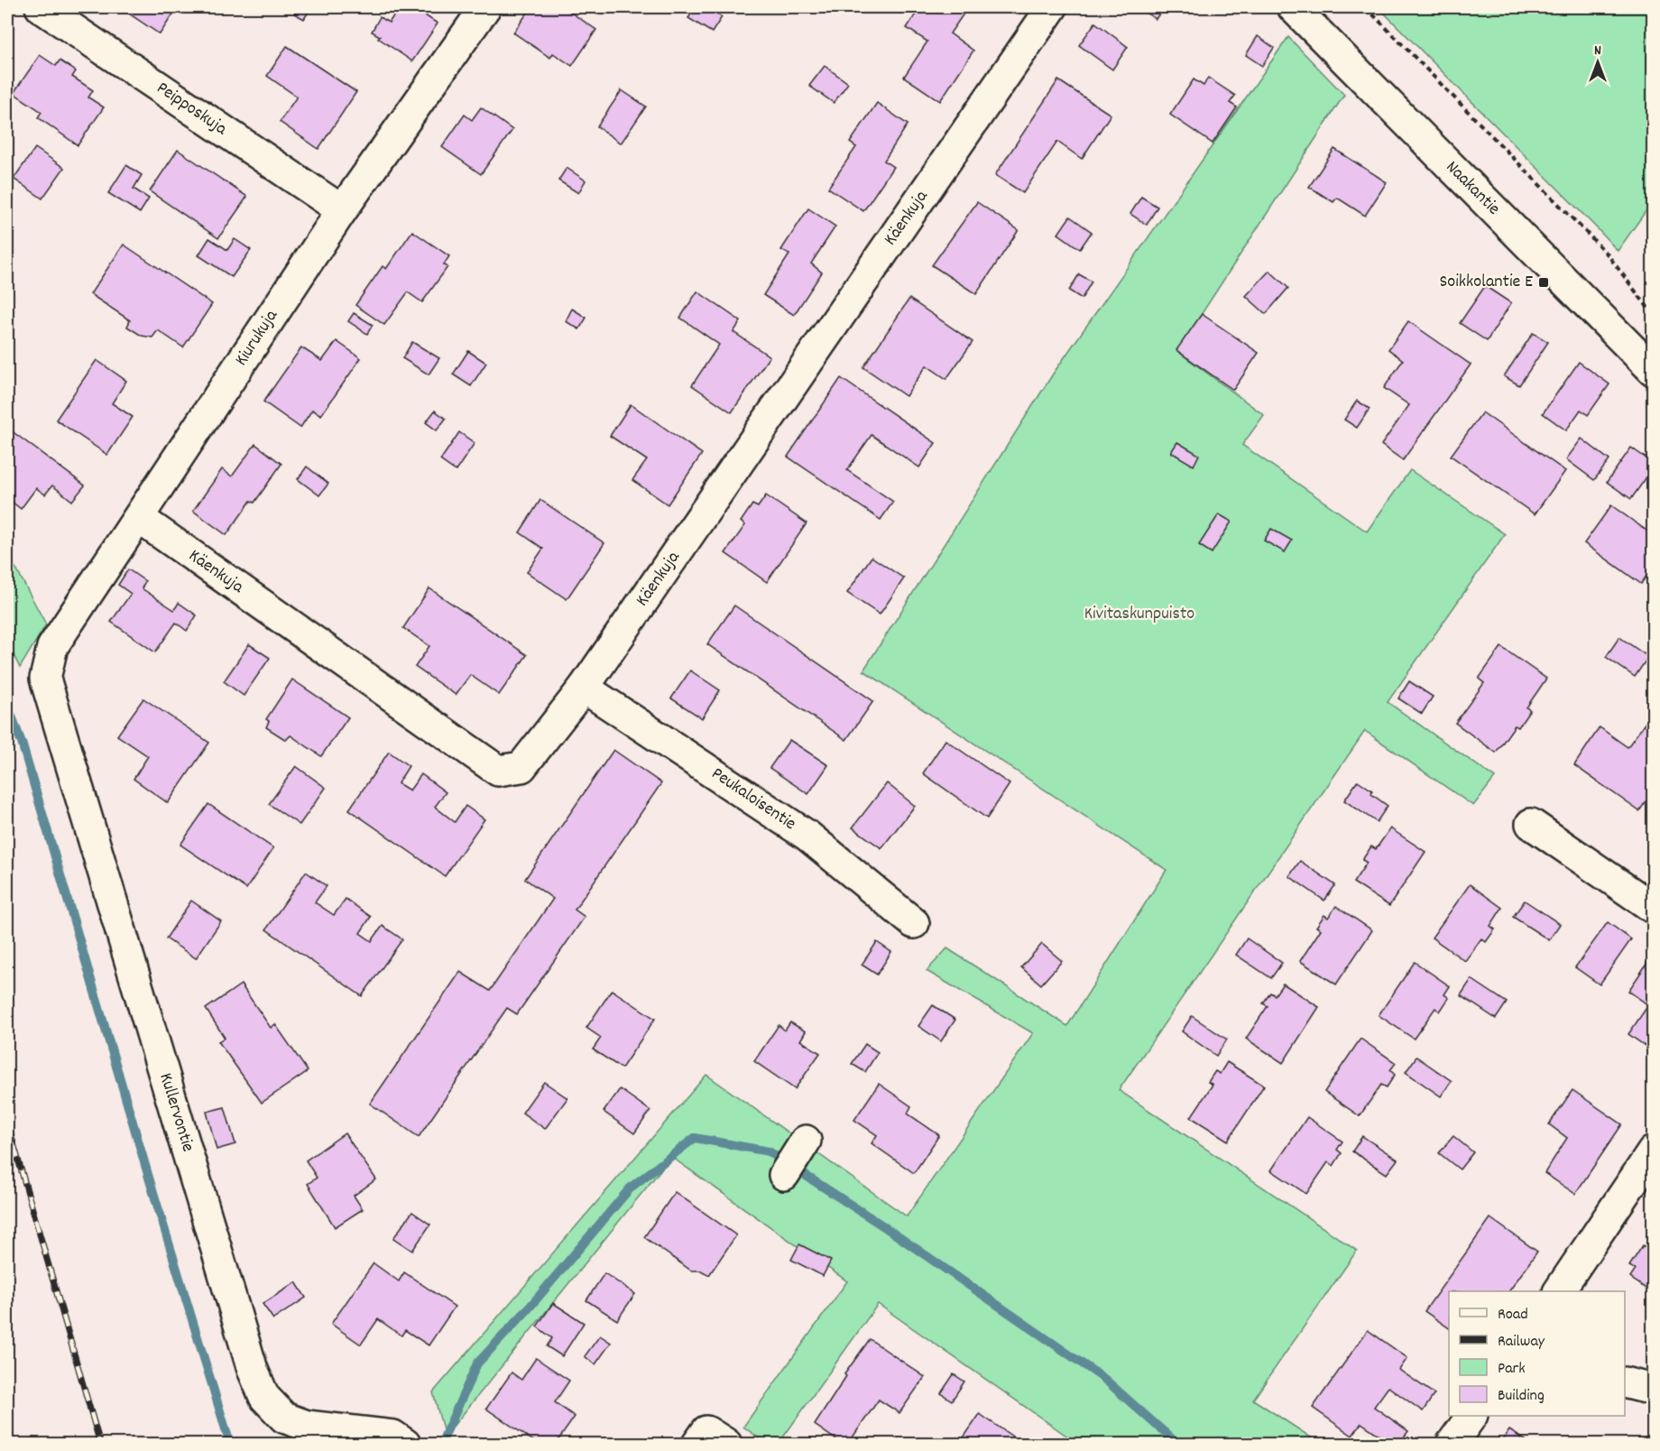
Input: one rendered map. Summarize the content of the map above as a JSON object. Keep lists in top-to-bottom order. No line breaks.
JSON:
{"streets":{"street":["Peipposkuja","Naakantie","Käenkuja","Kiurukuja","Peukaloisentie","Kullervontie"]},"crossings":[["Peipposkuja","Kiurukuja"],["Käenkuja","Kiurukuja"],["Käenkuja","Peukaloisentie"],["Kiurukuja","Kullervontie"]],"parks":["Kivitaskunpuisto"],"places":{"transit":["Soikkolantie E"]},"legend":["Road","Railway","Park","Building"],"north":"top"}
